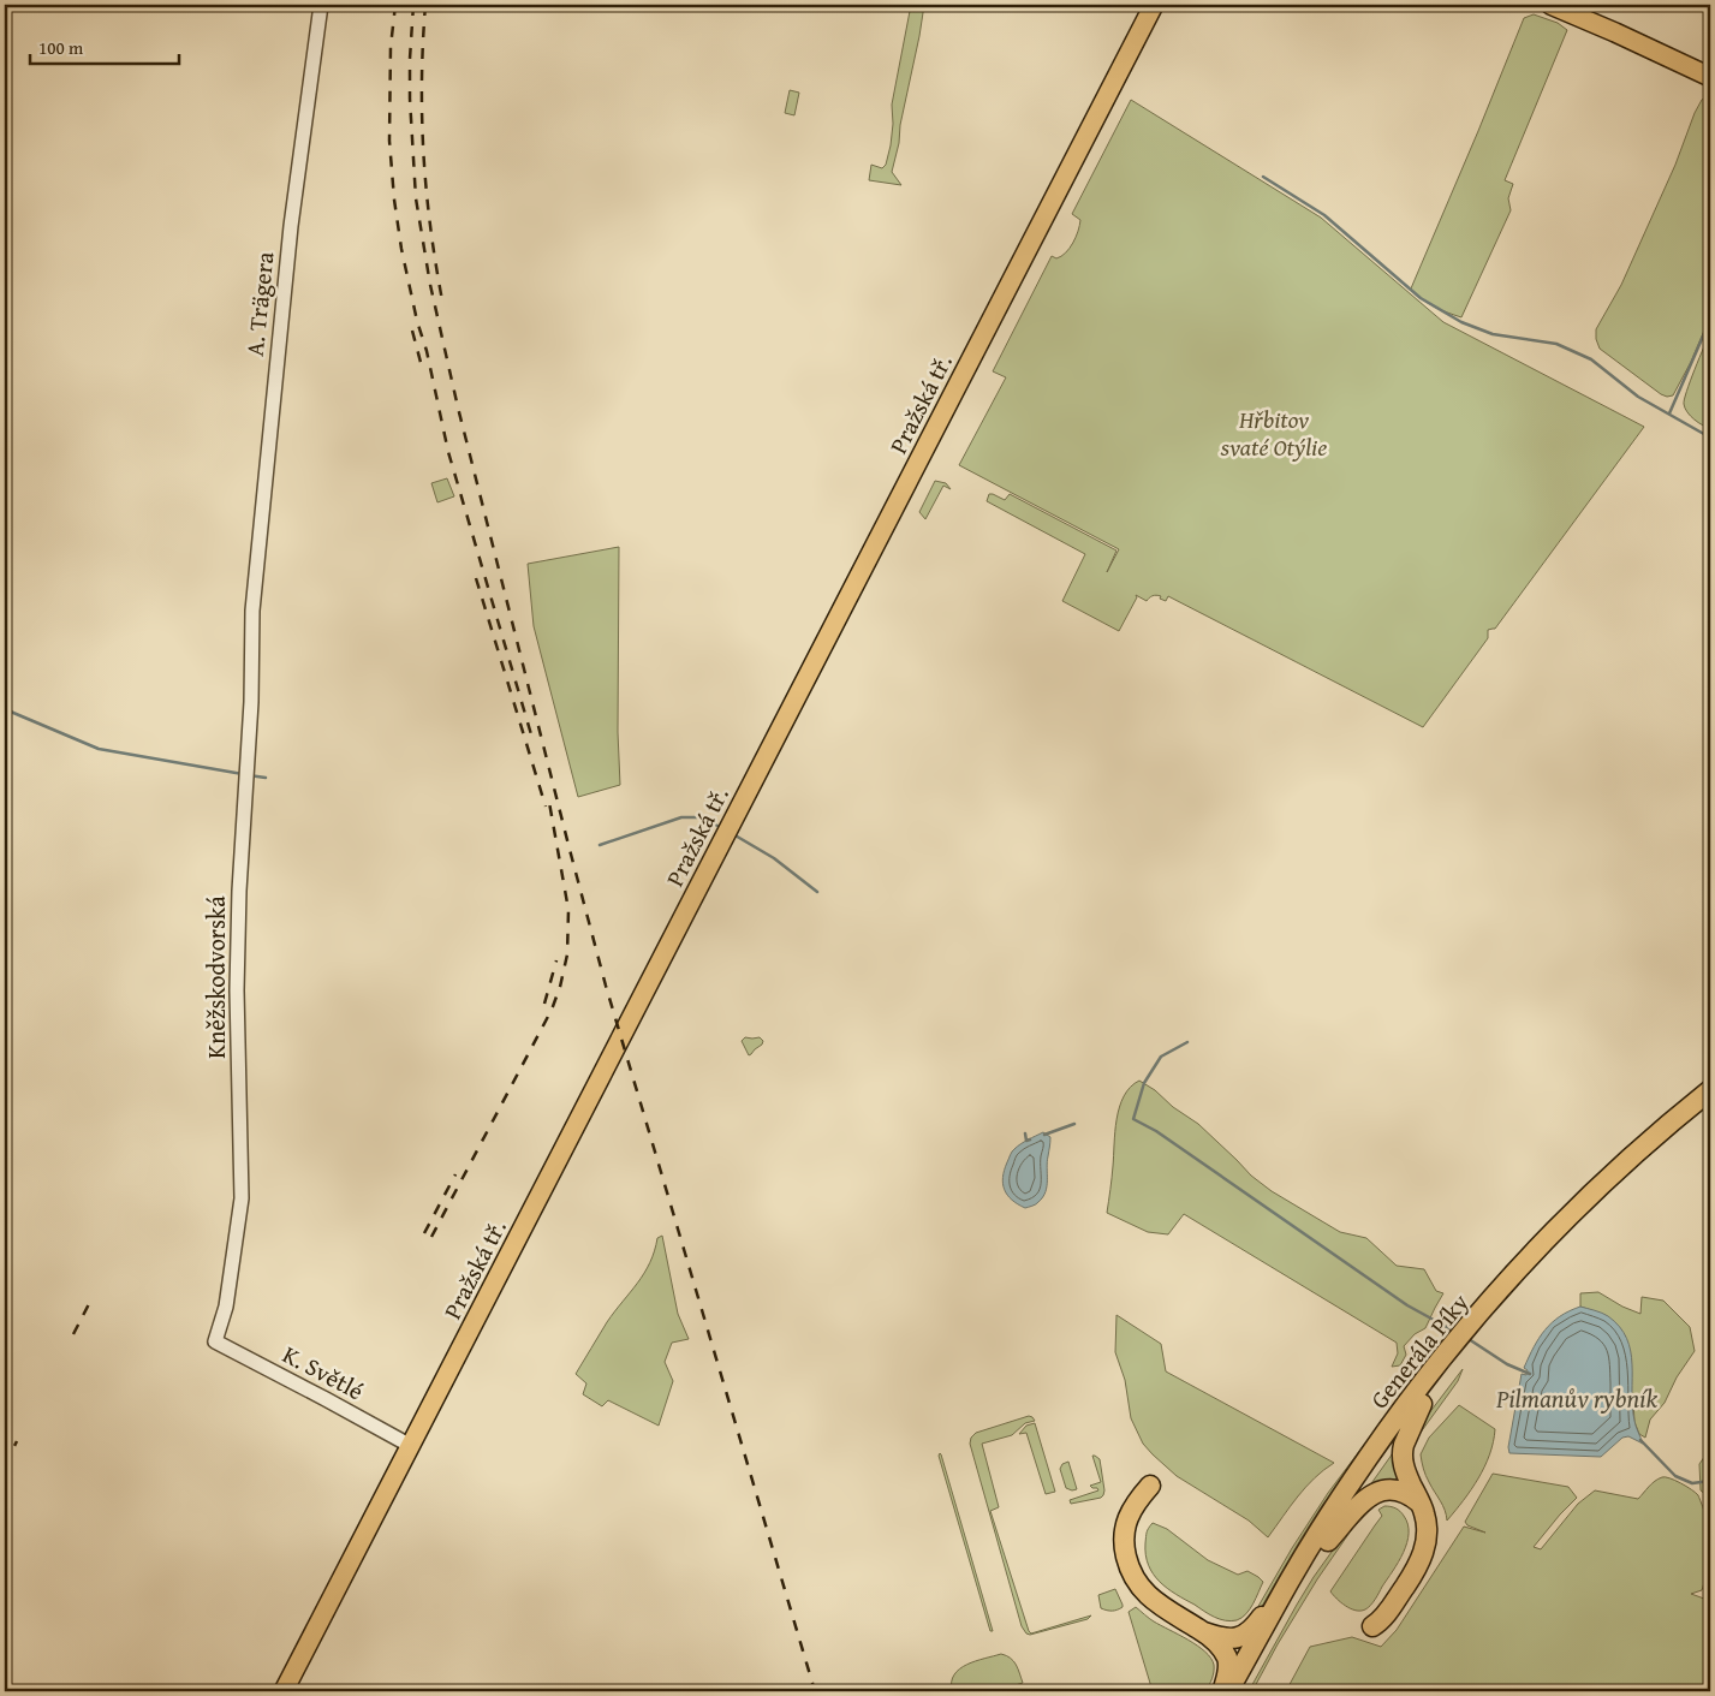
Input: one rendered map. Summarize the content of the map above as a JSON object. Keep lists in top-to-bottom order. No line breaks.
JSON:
{"streets":{"highway":["Generála Píky"],"main road":["Pražská tř."],"street":["A. Trägera","Kněžskodvorská","K. Světlé"]},"crossings":[["A. Trägera","Kněžskodvorská"],["Pražská tř.","K. Světlé"],["Kněžskodvorská","K. Světlé"]],"water":["Pilmanův rybník"],"parks":["Hřbitov svaté Otýlie"],"scale_bar":"100 m"}
